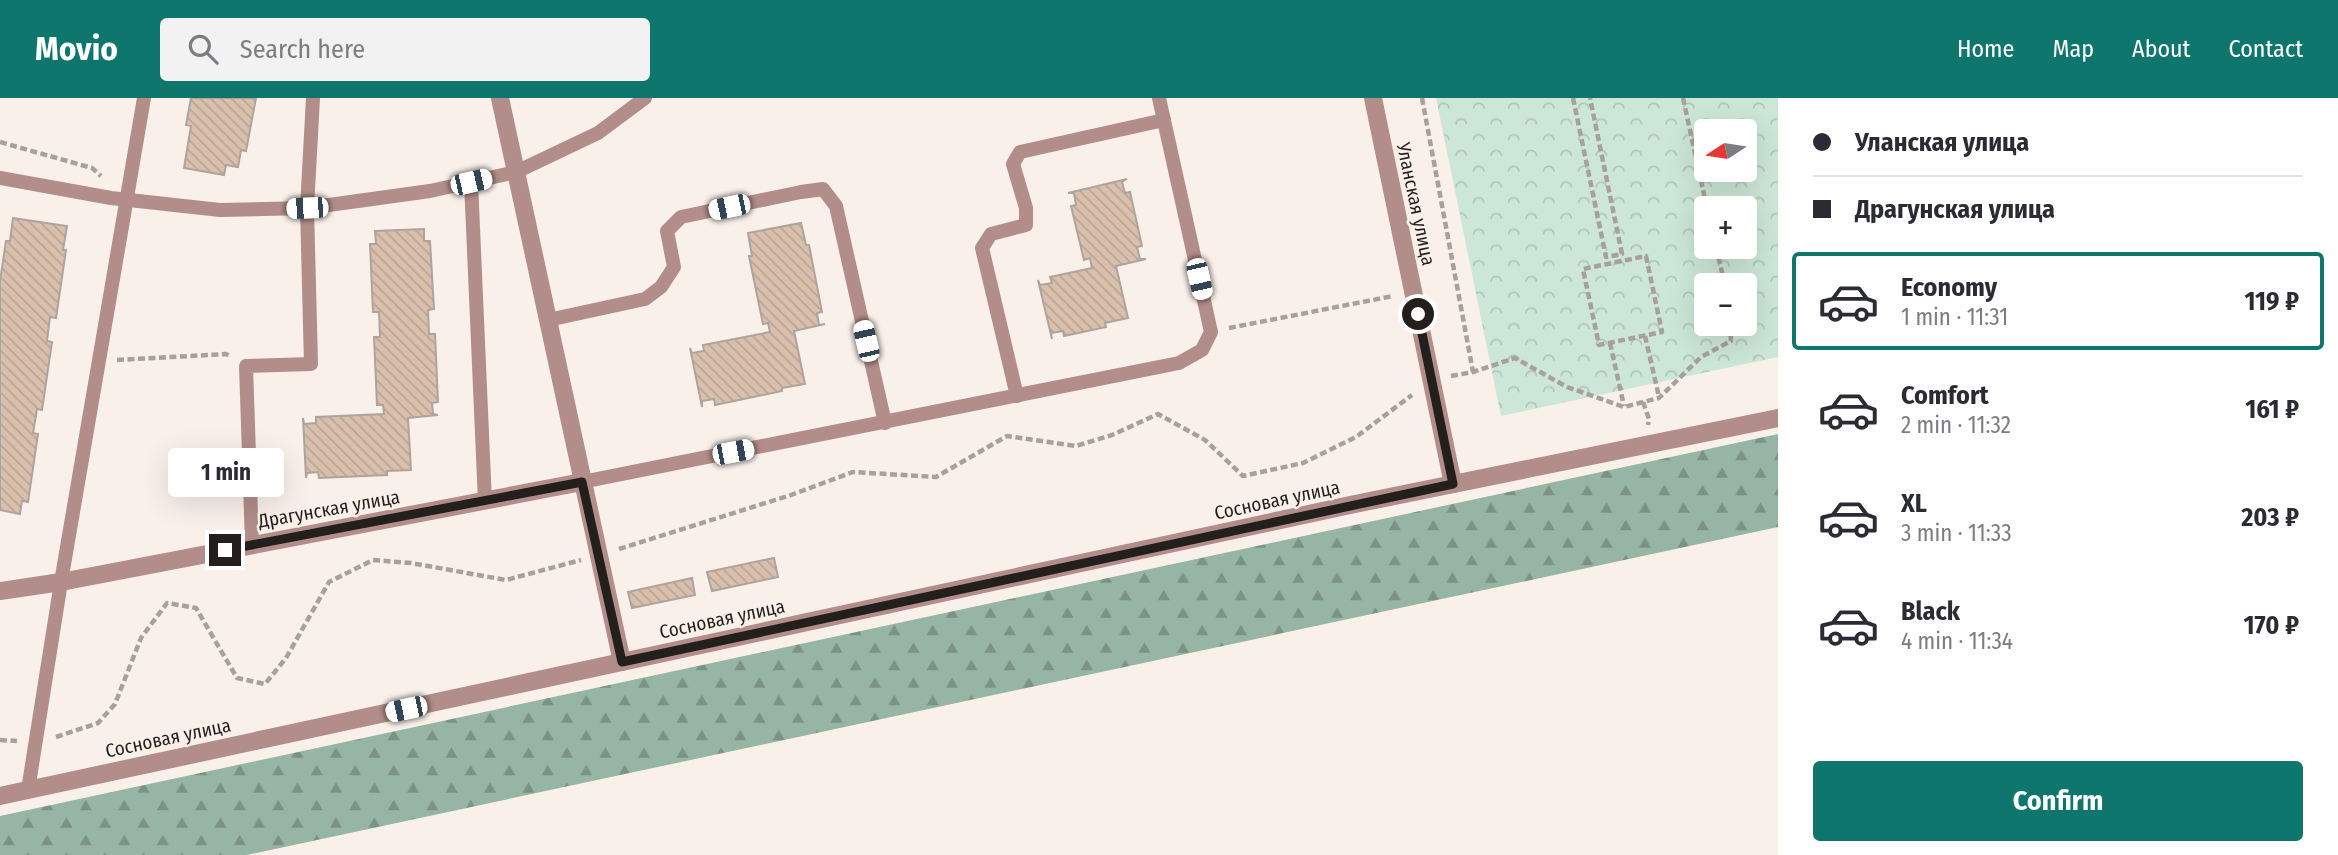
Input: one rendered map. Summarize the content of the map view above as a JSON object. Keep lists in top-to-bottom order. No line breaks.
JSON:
{"streets":{"street":["Уланская улица","Сосновая улица","Драгунская улица"]},"crossings":[["Уланская улица","Сосновая улица"]],"north":"left","page":{"header":"Movio","search":"Search here","nav":["Home","Map","About","Contact"],"banner":["Уланская улица","Драгунская улица"],"map_buttons":["+","−"],"list":[{"name":"Economy","note":"1 min · 11:31","value":"119 ₽"},{"name":"Comfort","note":"2 min · 11:32","value":"161 ₽"},{"name":"XL","note":"3 min · 11:33","value":"203 ₽"},{"name":"Black","note":"4 min · 11:34","value":"170 ₽"}],"bubble":"1 min","buttons":"Confirm"}}
